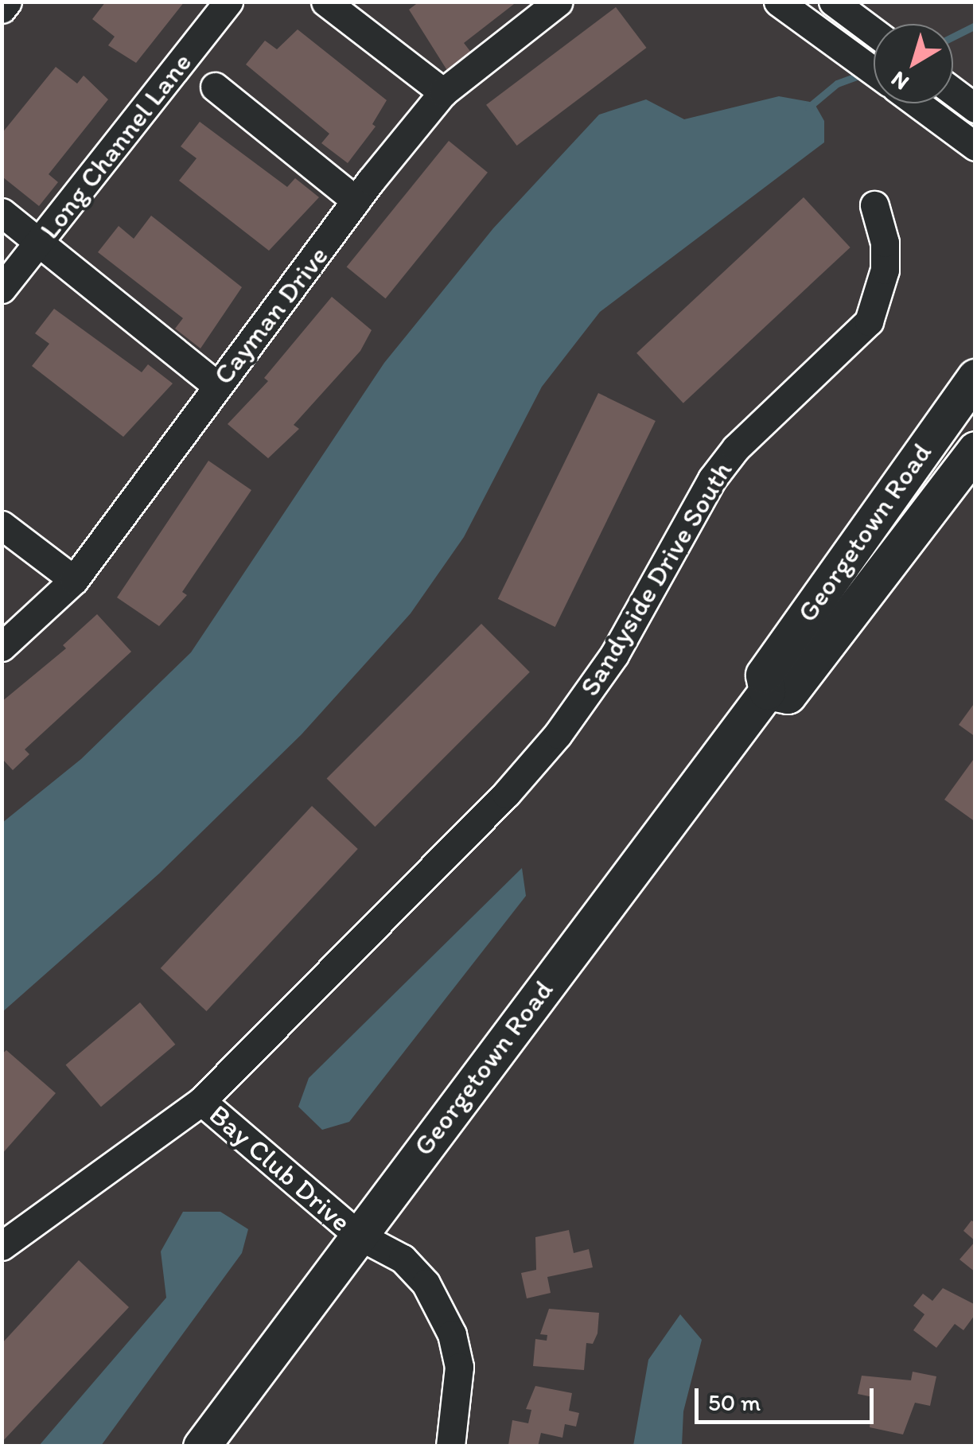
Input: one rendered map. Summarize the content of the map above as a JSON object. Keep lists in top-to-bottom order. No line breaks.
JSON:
{"streets":{"main road":["Georgetown Road"],"street":["Long Channel Lane","Cayman Drive","Sandyside Drive South","Bay Club Drive"]},"crossings":[["Georgetown Road","Bay Club Drive"],["Sandyside Drive South","Bay Club Drive"]],"scale_bar":"50 m","north":"bottom left"}
